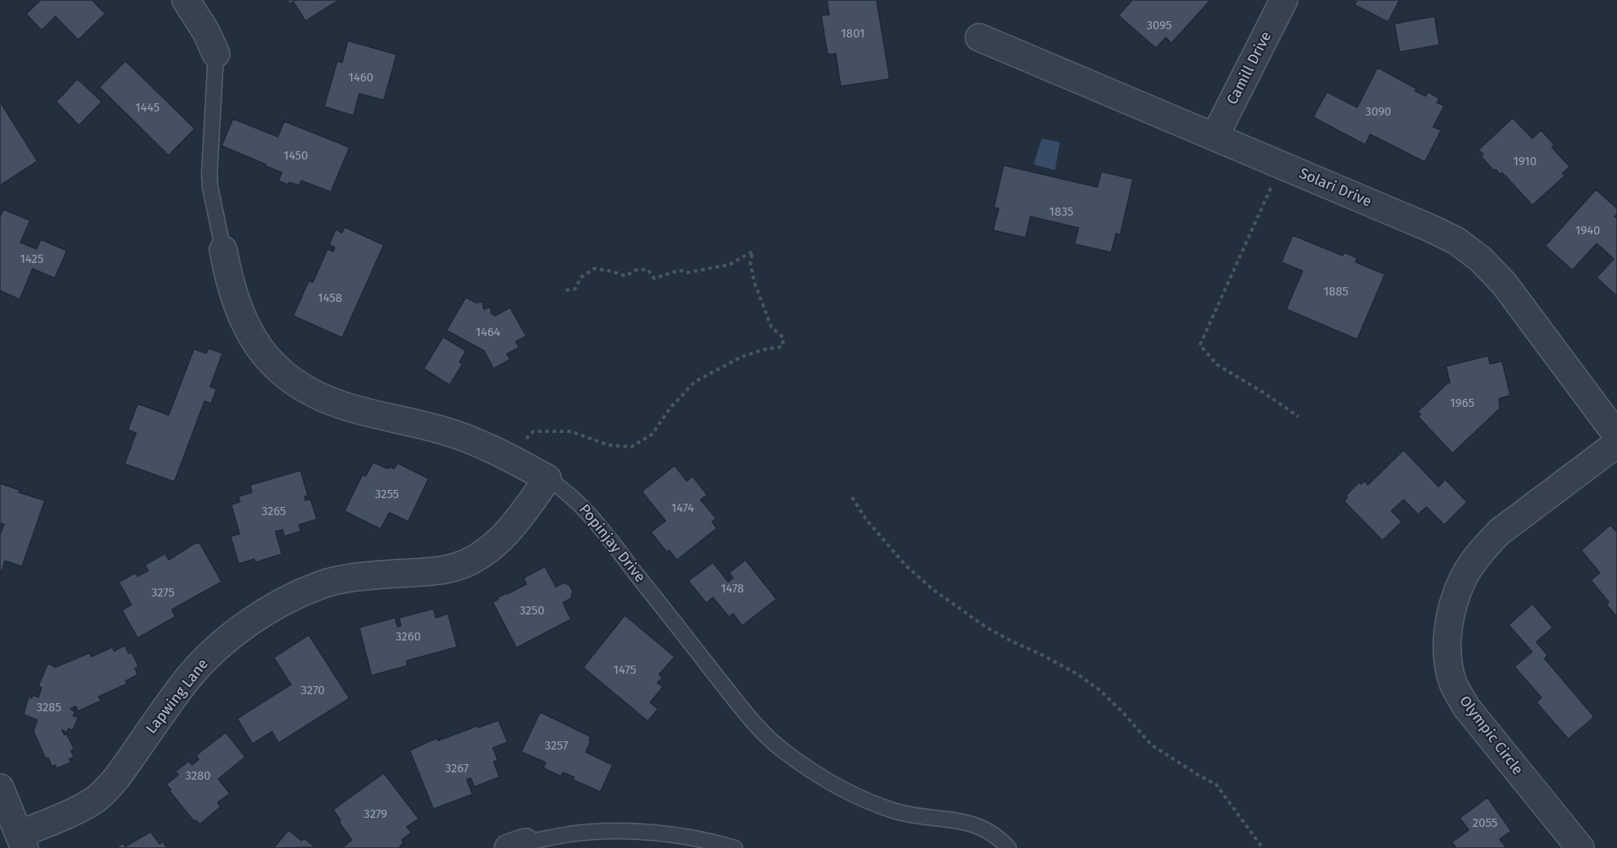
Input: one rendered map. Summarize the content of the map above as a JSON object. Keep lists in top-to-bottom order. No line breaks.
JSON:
{"streets":{"street":["Camill Drive","Solari Drive","Popinjay Drive","Lapwing Lane","Olympic Circle"]},"crossings":[["Camill Drive","Solari Drive"],["Popinjay Drive","Lapwing Lane"]],"house_numbers":["3095","1801","1460","1445","3090","1450","1910","1835","1940","1425","1885","1458","1464","1965","3255","1474","3265","1478","3275","3250","3260","1475","3270","3285","3257","3267","3280","3279","2055"]}
